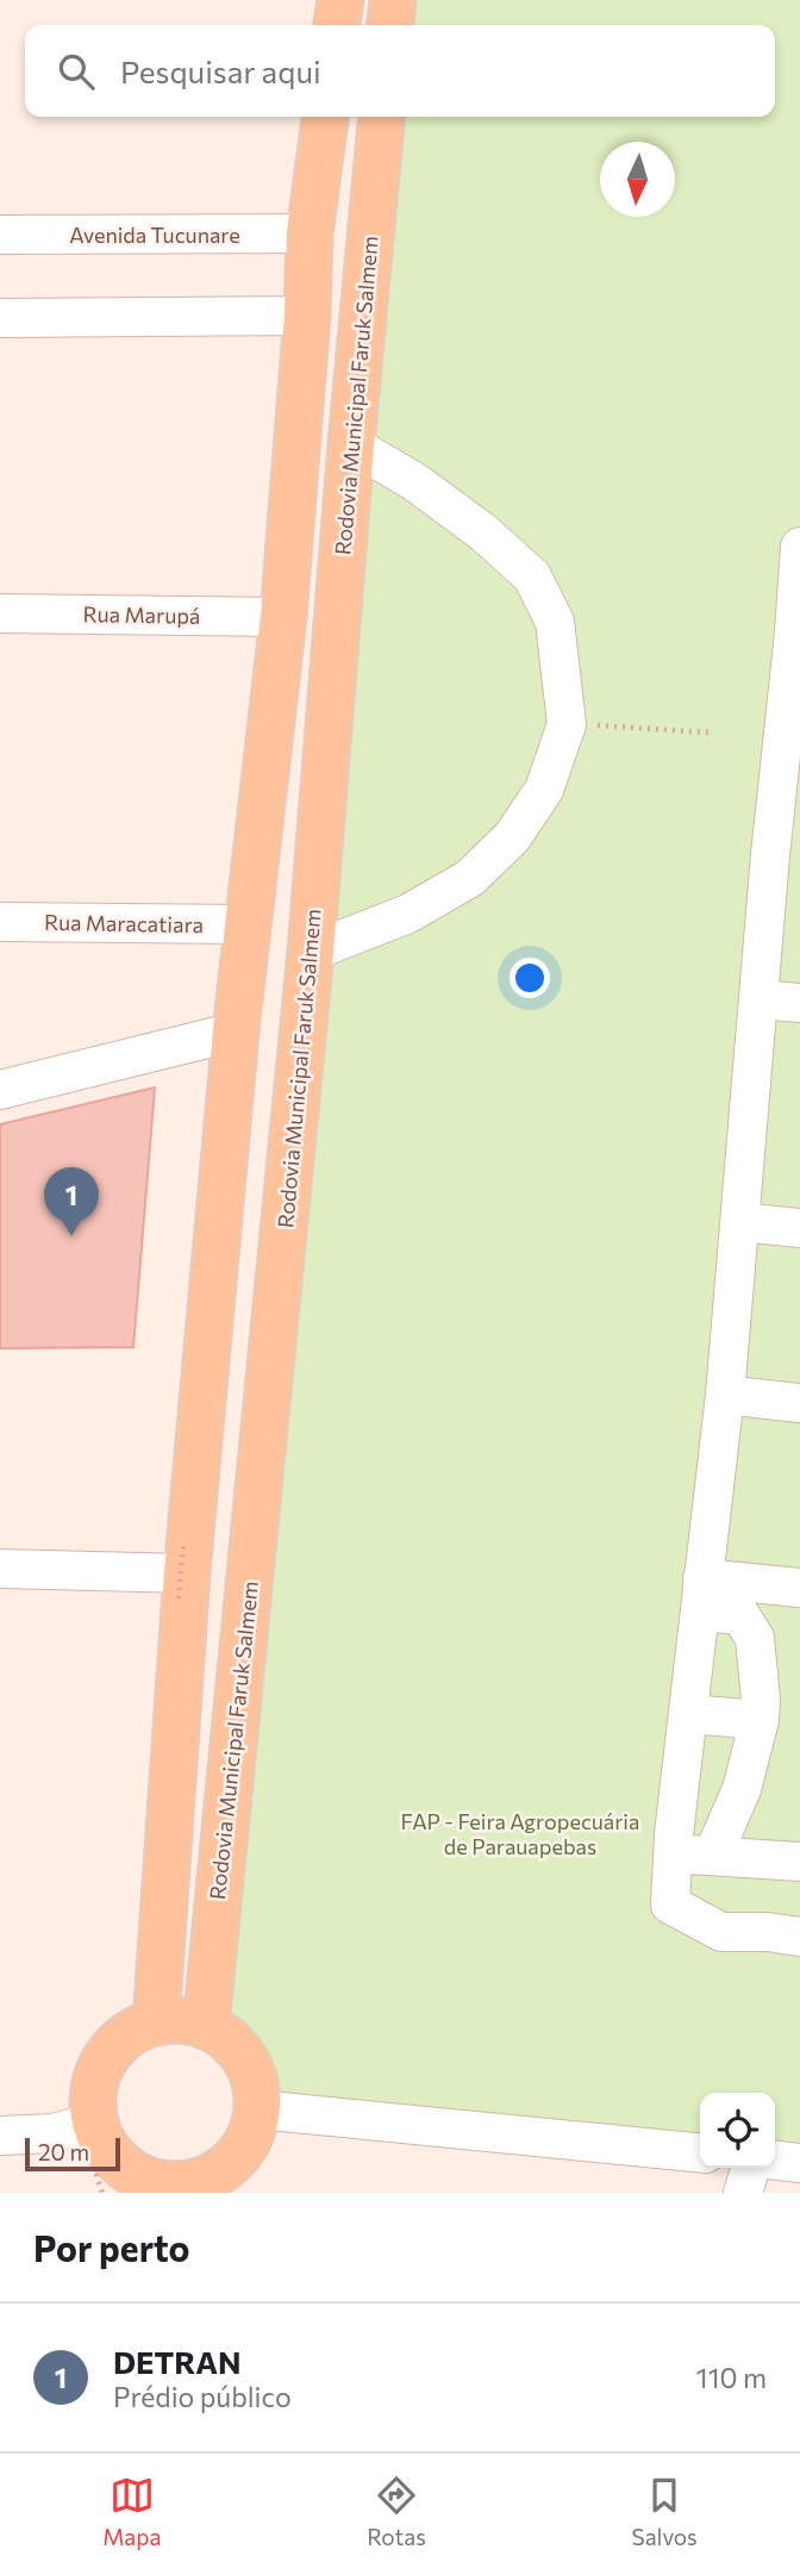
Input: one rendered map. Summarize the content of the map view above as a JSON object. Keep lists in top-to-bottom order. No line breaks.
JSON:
{"streets":{"main road":["Rodovia Municipal Faruk Salmem"],"street":["Avenida Tucunare","Rua Marupá","Rua Maracatiara"]},"parks":["FAP - Feira Agropecuária de Parauapebas"],"scale_bar":"20 m","north":"bottom","page":{"search":"Pesquisar aqui","pins":"1","scale":"20 m","heading":"Por perto","list":[{"mark":"1","name":"DETRAN","note":"Prédio público","value":"110 m"}],"nav":["Mapa","Rotas","Salvos"]}}
